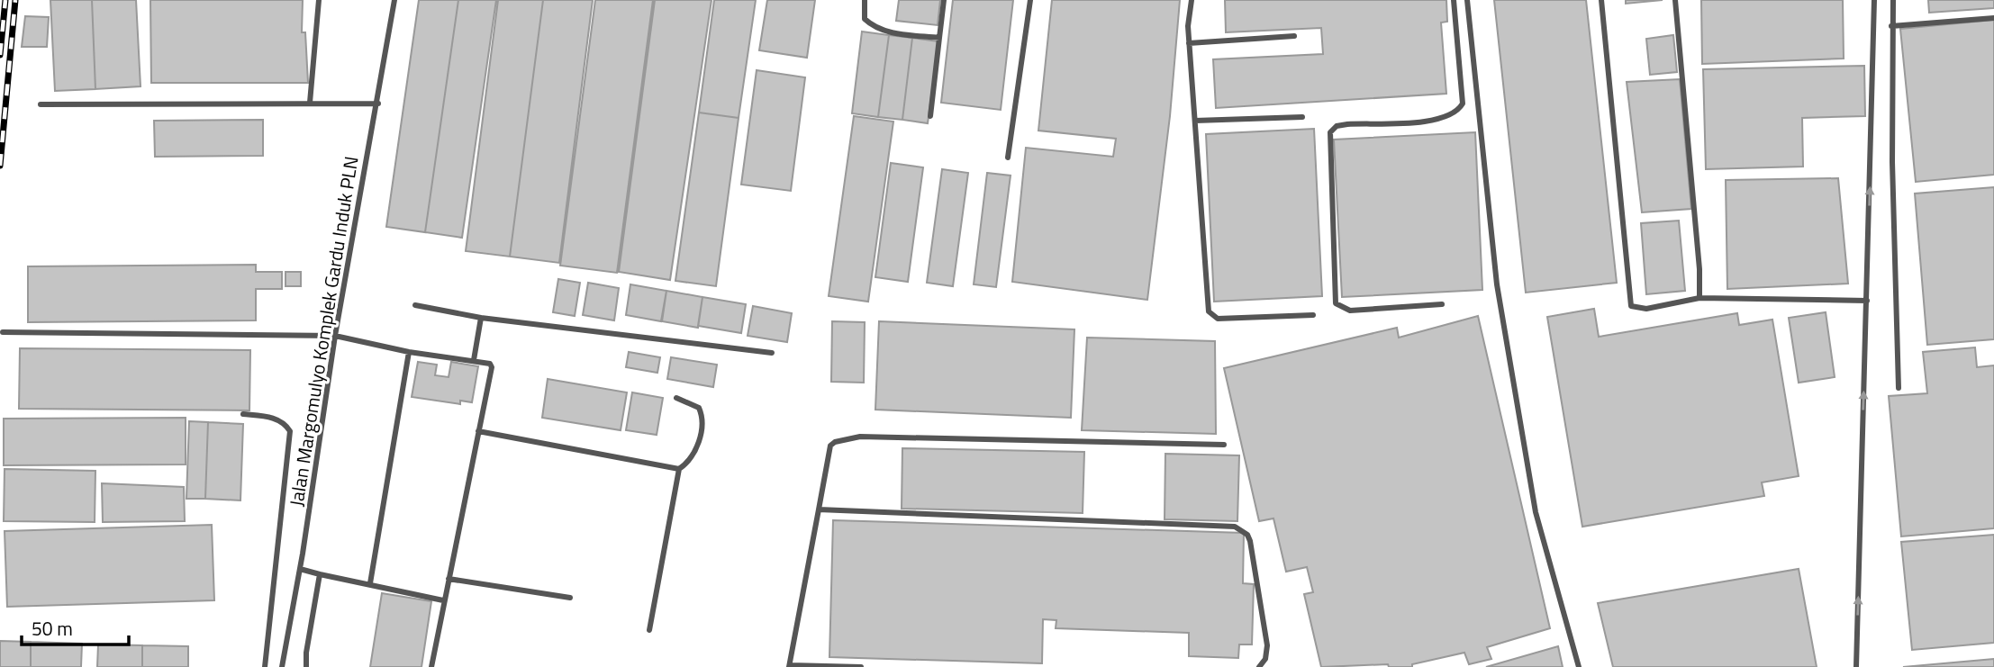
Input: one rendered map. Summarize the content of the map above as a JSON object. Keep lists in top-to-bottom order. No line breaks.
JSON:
{"streets":{"lane":["Jalan Margomulyo Komplek Gardu Induk PLN"]},"scale_bar":"50 m"}
